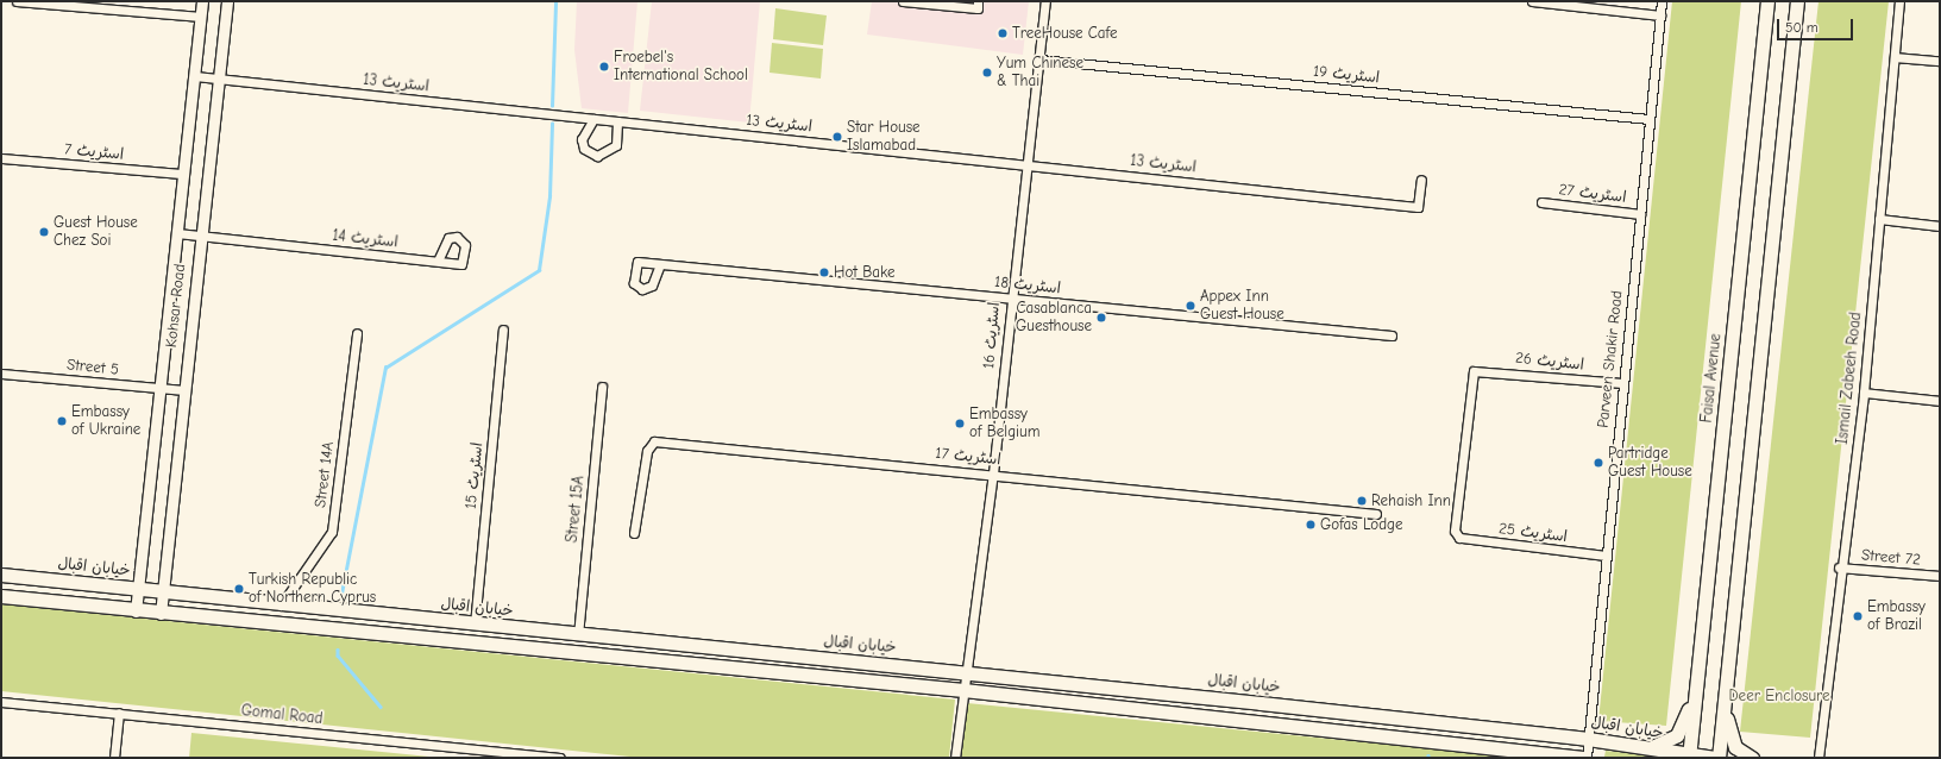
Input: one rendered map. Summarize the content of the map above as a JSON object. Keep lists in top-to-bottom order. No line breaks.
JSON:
{"streets":{"main road":["Faisal Avenue","خیابان اقبال"],"street":["اسٹریٹ 19","اسٹریٹ 13","اسٹریٹ 7","اسٹریٹ 27","اسٹریٹ 14","اسٹریٹ 18","Kohsar Road","اسٹریٹ 16","Parveen Shakir Road","اسٹریٹ 26","Street 5","Ismail Zabeeh Road","اسٹریٹ 17","Street 14A","اسٹریٹ 15","Street 15A","اسٹریٹ 25","Street 72","Gomal Road"]},"crossings":[["اسٹریٹ 19","اسٹریٹ 16"],["اسٹریٹ 19","Parveen Shakir Road"],["اسٹریٹ 13","Kohsar Road"],["اسٹریٹ 13","اسٹریٹ 16"],["اسٹریٹ 7","Kohsar Road"],["اسٹریٹ 27","Parveen Shakir Road"],["اسٹریٹ 14","Kohsar Road"],["اسٹریٹ 18","اسٹریٹ 16"],["Kohsar Road","Street 5"],["Kohsar Road","خیابان اقبال"],["اسٹریٹ 16","اسٹریٹ 17"],["اسٹریٹ 16","خیابان اقبال"],["Parveen Shakir Road","اسٹریٹ 26"],["Parveen Shakir Road","اسٹریٹ 25"],["Parveen Shakir Road","خیابان اقبال"],["اسٹریٹ 26","اسٹریٹ 25"],["Faisal Avenue","خیابان اقبال"],["Ismail Zabeeh Road","Street 72"],["Street 14A","خیابان اقبال"],["اسٹریٹ 15","خیابان اقبال"],["Street 15A","خیابان اقبال"]],"parks":["Deer Enclosure"],"places":["TreeHouse Cafe","Froebel's International School","Yum Chinese & Thai","Star House Islamabad","Guest House Chez Soi","Hot Bake","Appex Inn Guest House","Casablanca Guesthouse","Embassy of Ukraine","Embassy of Belgium","Partridge Guest House","Rehaish Inn","Gofas Lodge","Turkish Republic of Northern Cyprus","Embassy of Brazil"],"scale_bar":"50 m"}
